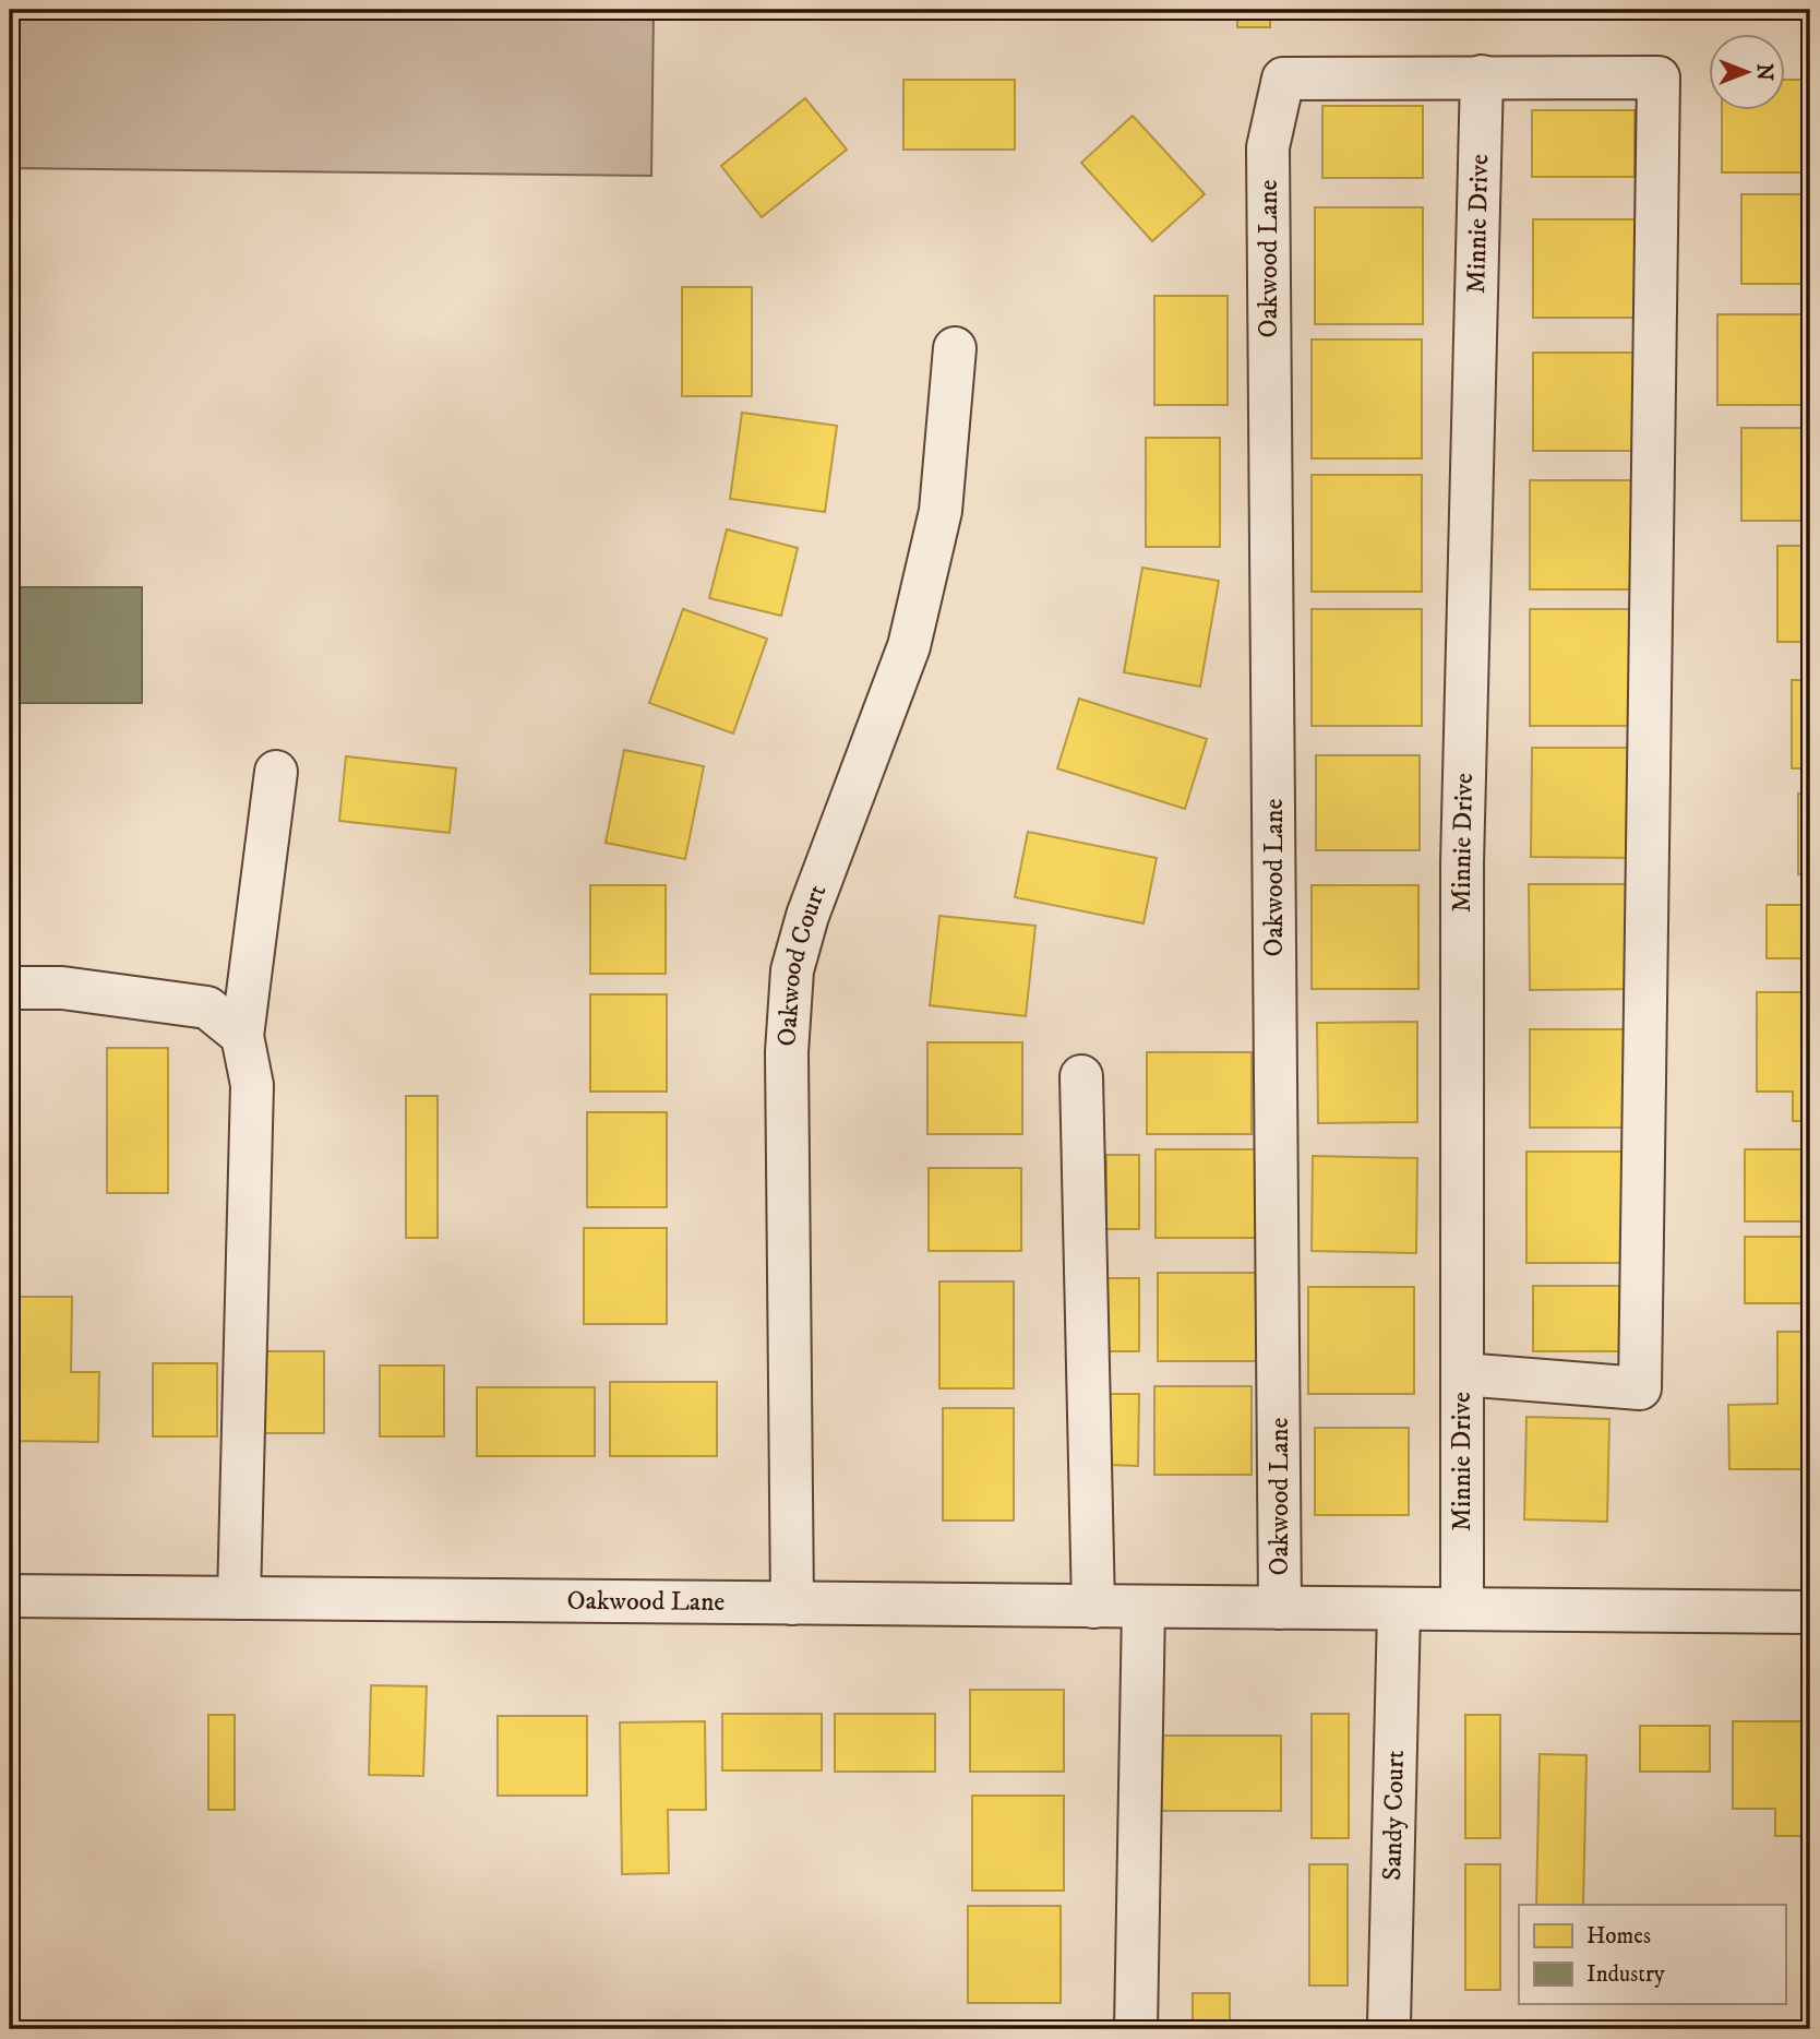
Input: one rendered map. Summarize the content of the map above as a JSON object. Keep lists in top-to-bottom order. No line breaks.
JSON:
{"streets":{"street":["Minnie Drive","Oakwood Lane","Oakwood Court","Sandy Court"]},"crossings":[["Minnie Drive","Oakwood Lane"],["Oakwood Lane","Oakwood Court"],["Oakwood Lane","Sandy Court"]],"legend":["Homes","Industry"],"north":"right"}
